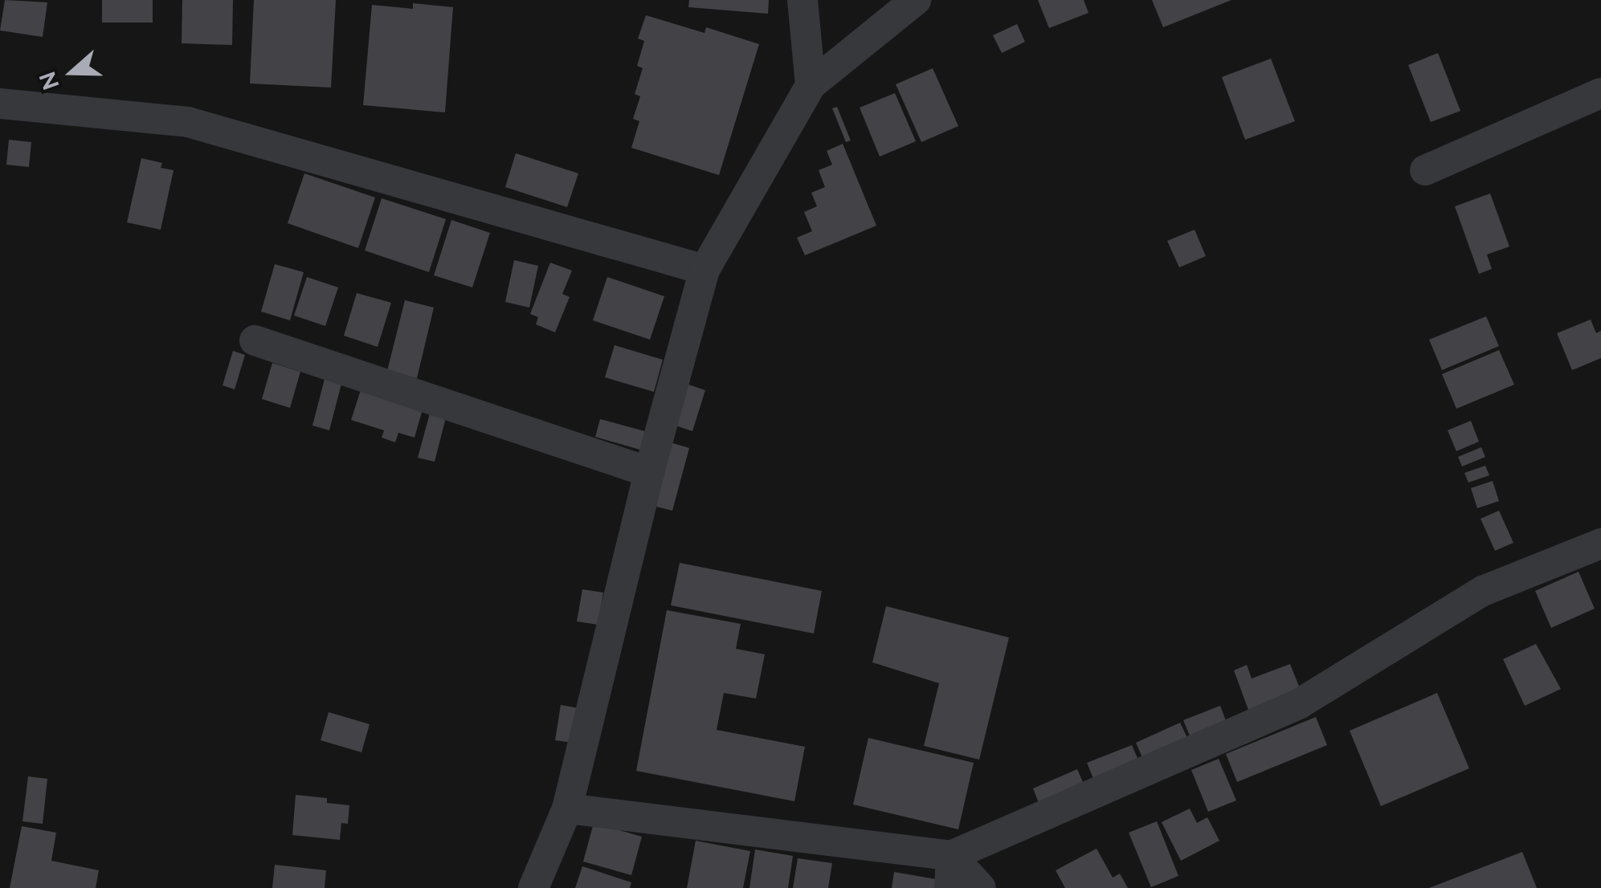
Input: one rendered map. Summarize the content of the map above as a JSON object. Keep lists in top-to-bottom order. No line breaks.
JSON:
{"north":"left"}
